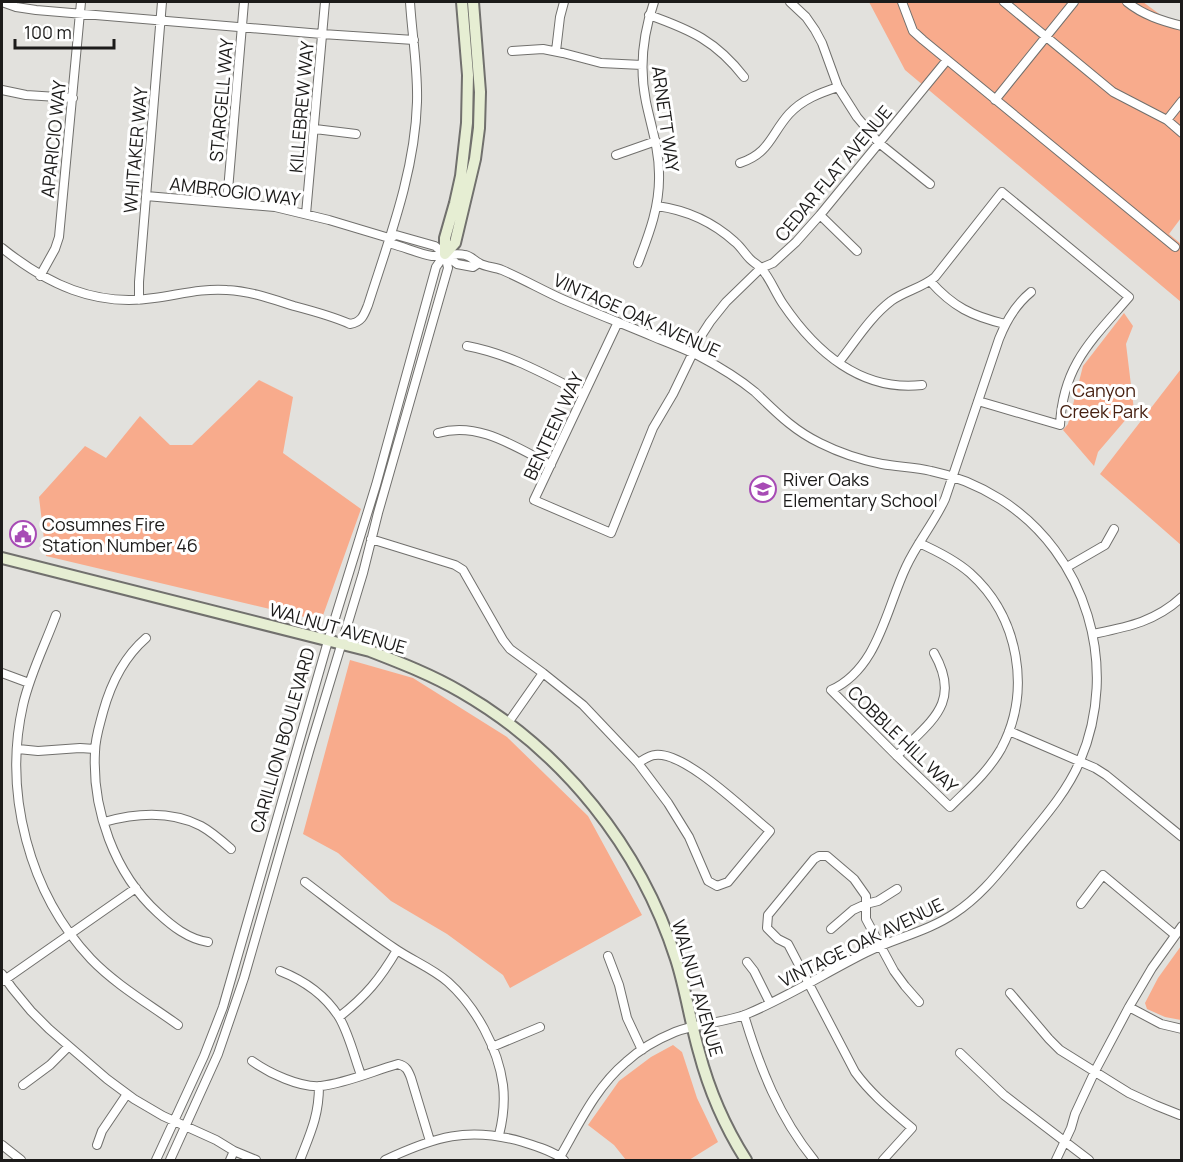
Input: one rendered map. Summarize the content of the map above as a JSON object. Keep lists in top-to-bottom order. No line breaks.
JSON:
{"streets":{"street":["STARGELL WAY","KILLEBREW WAY","ARNETT WAY","APARICIO WAY","WHITAKER WAY","CEDAR FLAT AVENUE","AMBROGIO WAY","VINTAGE OAK AVENUE","BENTEEN WAY","WALNUT AVENUE","COBBLE HILL WAY","CARILLION BOULEVARD"]},"crossings":[["STARGELL WAY","AMBROGIO WAY"],["KILLEBREW WAY","AMBROGIO WAY"],["WHITAKER WAY","AMBROGIO WAY"],["CEDAR FLAT AVENUE","VINTAGE OAK AVENUE"],["CEDAR FLAT AVENUE","BENTEEN WAY"],["AMBROGIO WAY","VINTAGE OAK AVENUE"],["AMBROGIO WAY","CARILLION BOULEVARD"],["VINTAGE OAK AVENUE","BENTEEN WAY"],["VINTAGE OAK AVENUE","WALNUT AVENUE"],["VINTAGE OAK AVENUE","CARILLION BOULEVARD"],["WALNUT AVENUE","CARILLION BOULEVARD"]],"parks":["Canyon Creek Park"],"places":{"school or university":["River Oaks Elementary School"],"public building":["Cosumnes Fire Station Number 46"]},"scale_bar":"100 m"}
